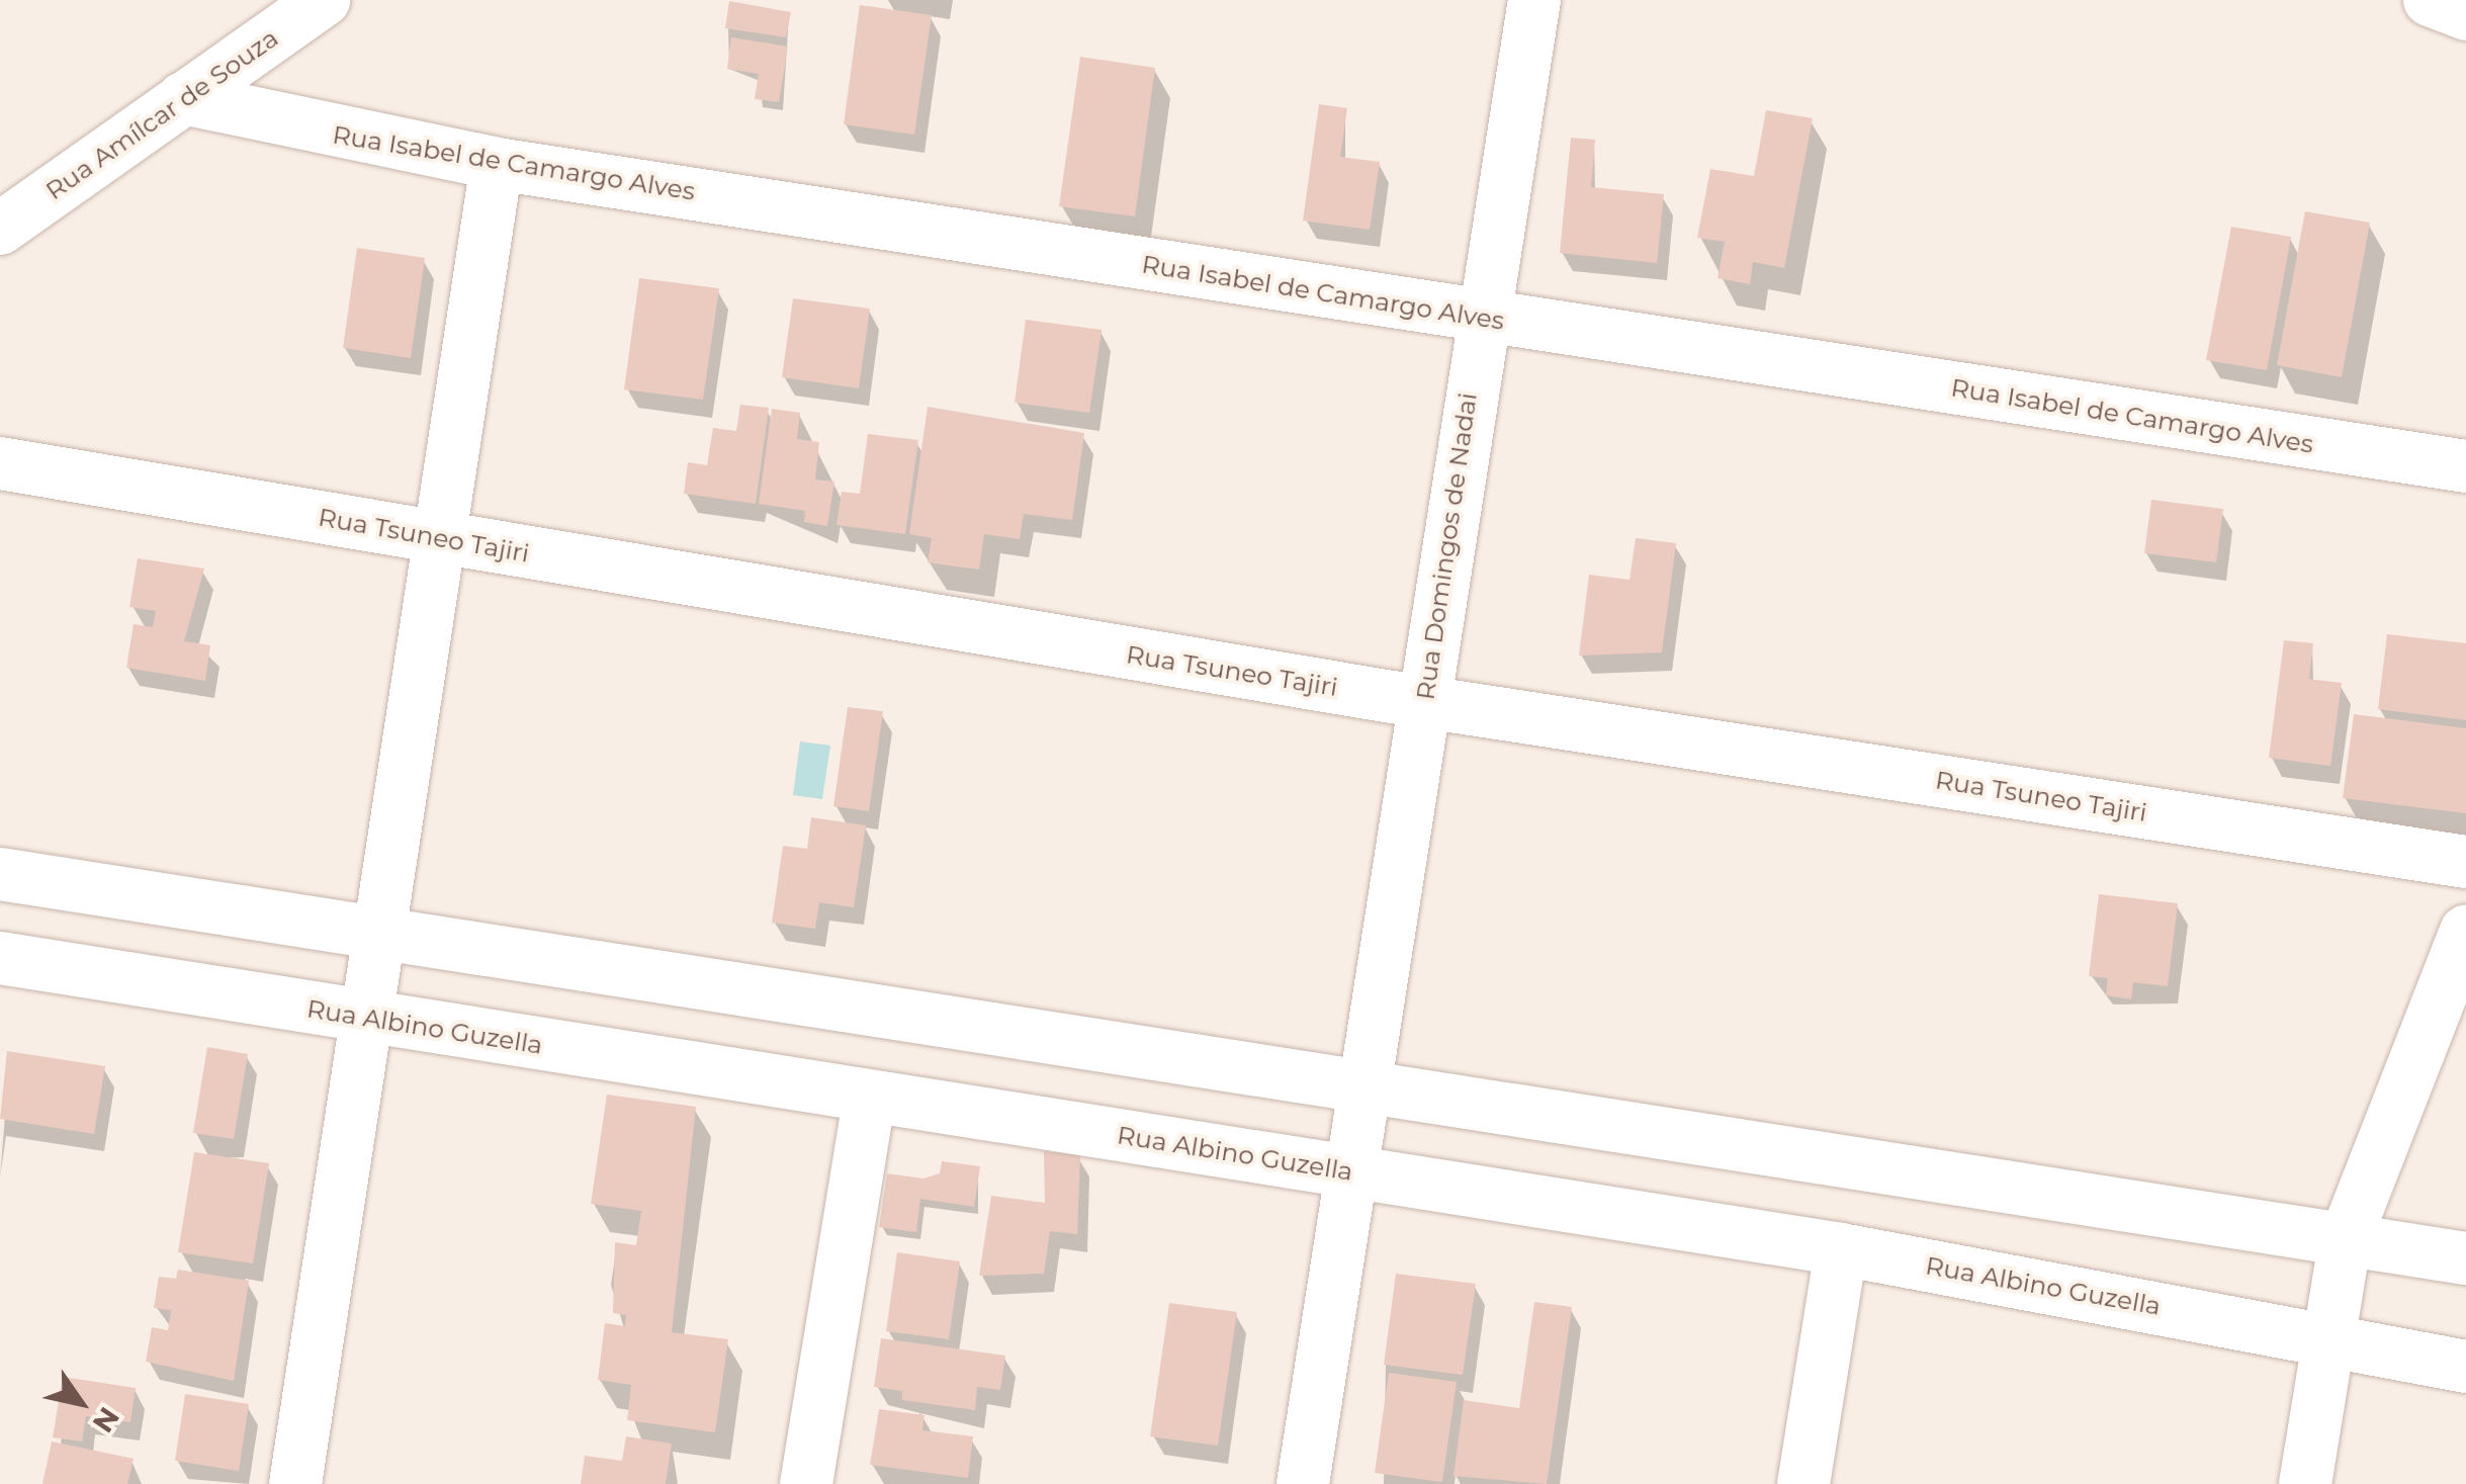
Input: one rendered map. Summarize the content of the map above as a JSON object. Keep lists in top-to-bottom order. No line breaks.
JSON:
{"streets":{"street":["Rua Amílcar de Souza","Rua Isabel de Camargo Alves","Rua Tsuneo Tajiri","Rua Domingos de Nadai","Rua Albino Guzella"]},"crossings":[["Rua Amílcar de Souza","Rua Isabel de Camargo Alves"],["Rua Isabel de Camargo Alves","Rua Domingos de Nadai"],["Rua Tsuneo Tajiri","Rua Domingos de Nadai"],["Rua Domingos de Nadai","Rua Albino Guzella"]],"north":"bottom right"}
